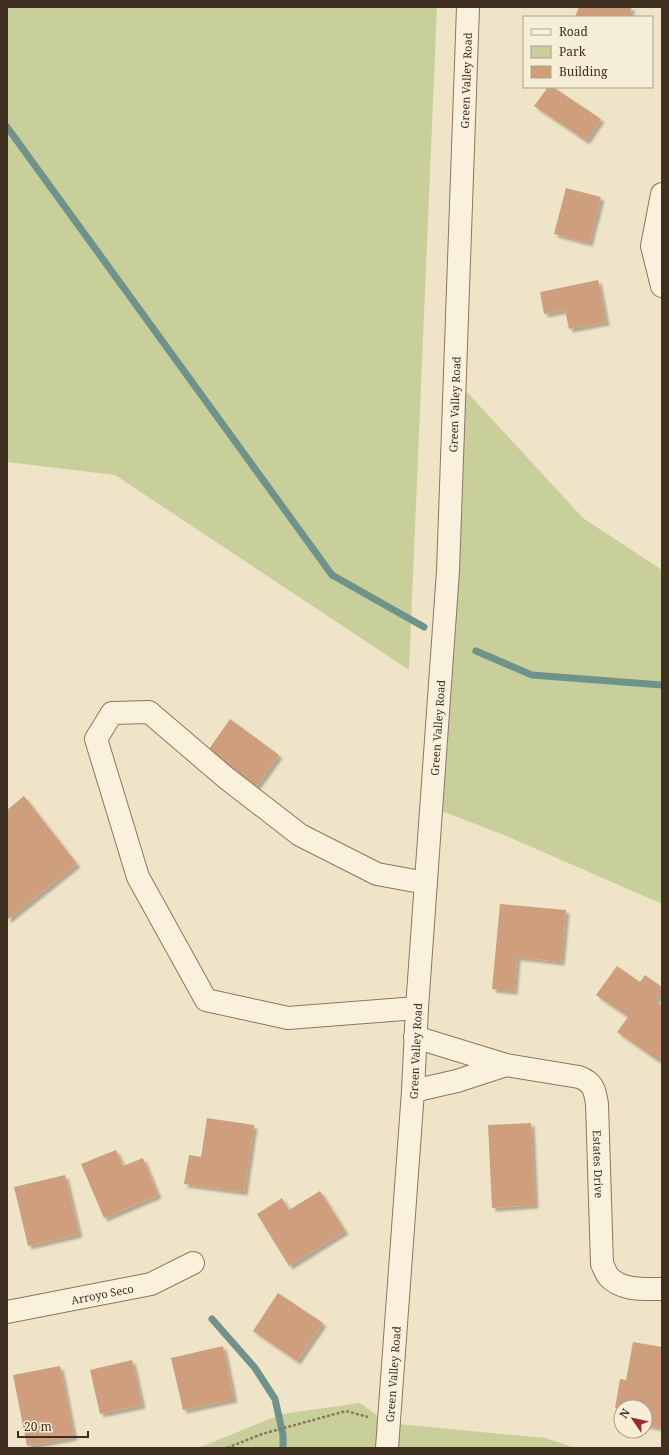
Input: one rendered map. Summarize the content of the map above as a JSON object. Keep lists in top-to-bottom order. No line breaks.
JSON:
{"streets":{"street":["Green Valley Road","Estates Drive","Arroyo Seco"]},"crossings":[["Green Valley Road","Estates Drive"]],"legend":["Road","Park","Building"],"scale_bar":"20 m","north":"top left"}
